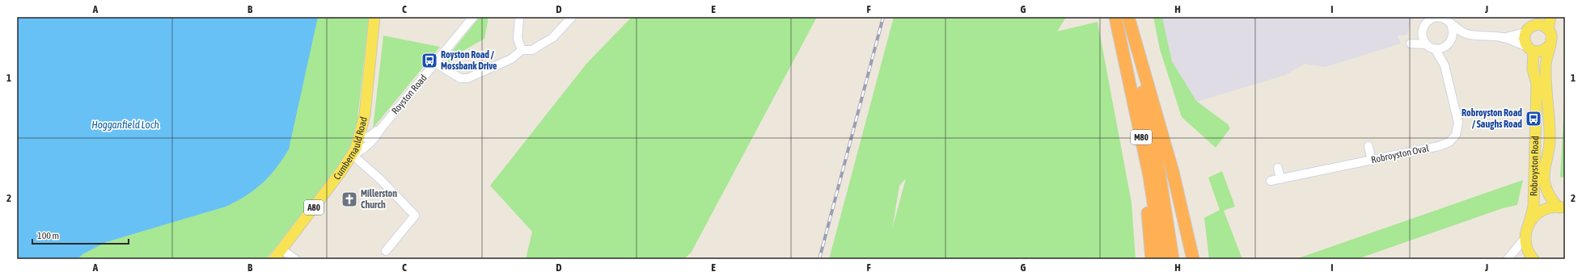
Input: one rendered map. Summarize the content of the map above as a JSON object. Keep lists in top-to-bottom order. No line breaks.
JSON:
{"streets":{"highway":["M80"],"main road":["Cumbernauld Road","Robroyston Road","A80"],"street":["Royston Road","Robroyston Oval"]},"crossings":[["Royston Road","Cumbernauld Road"]],"water":["Hogganfield Loch"],"places":{"bus stop":["Royston Road / Mossbank Drive","Robroyston Road / Saughs Road"],"church":["Millerston Church"]},"scale_bar":"100 m","grid":{"columns":["A","B","C","D","E","F","G","H","I","J"],"rows":["1","2"]}}
